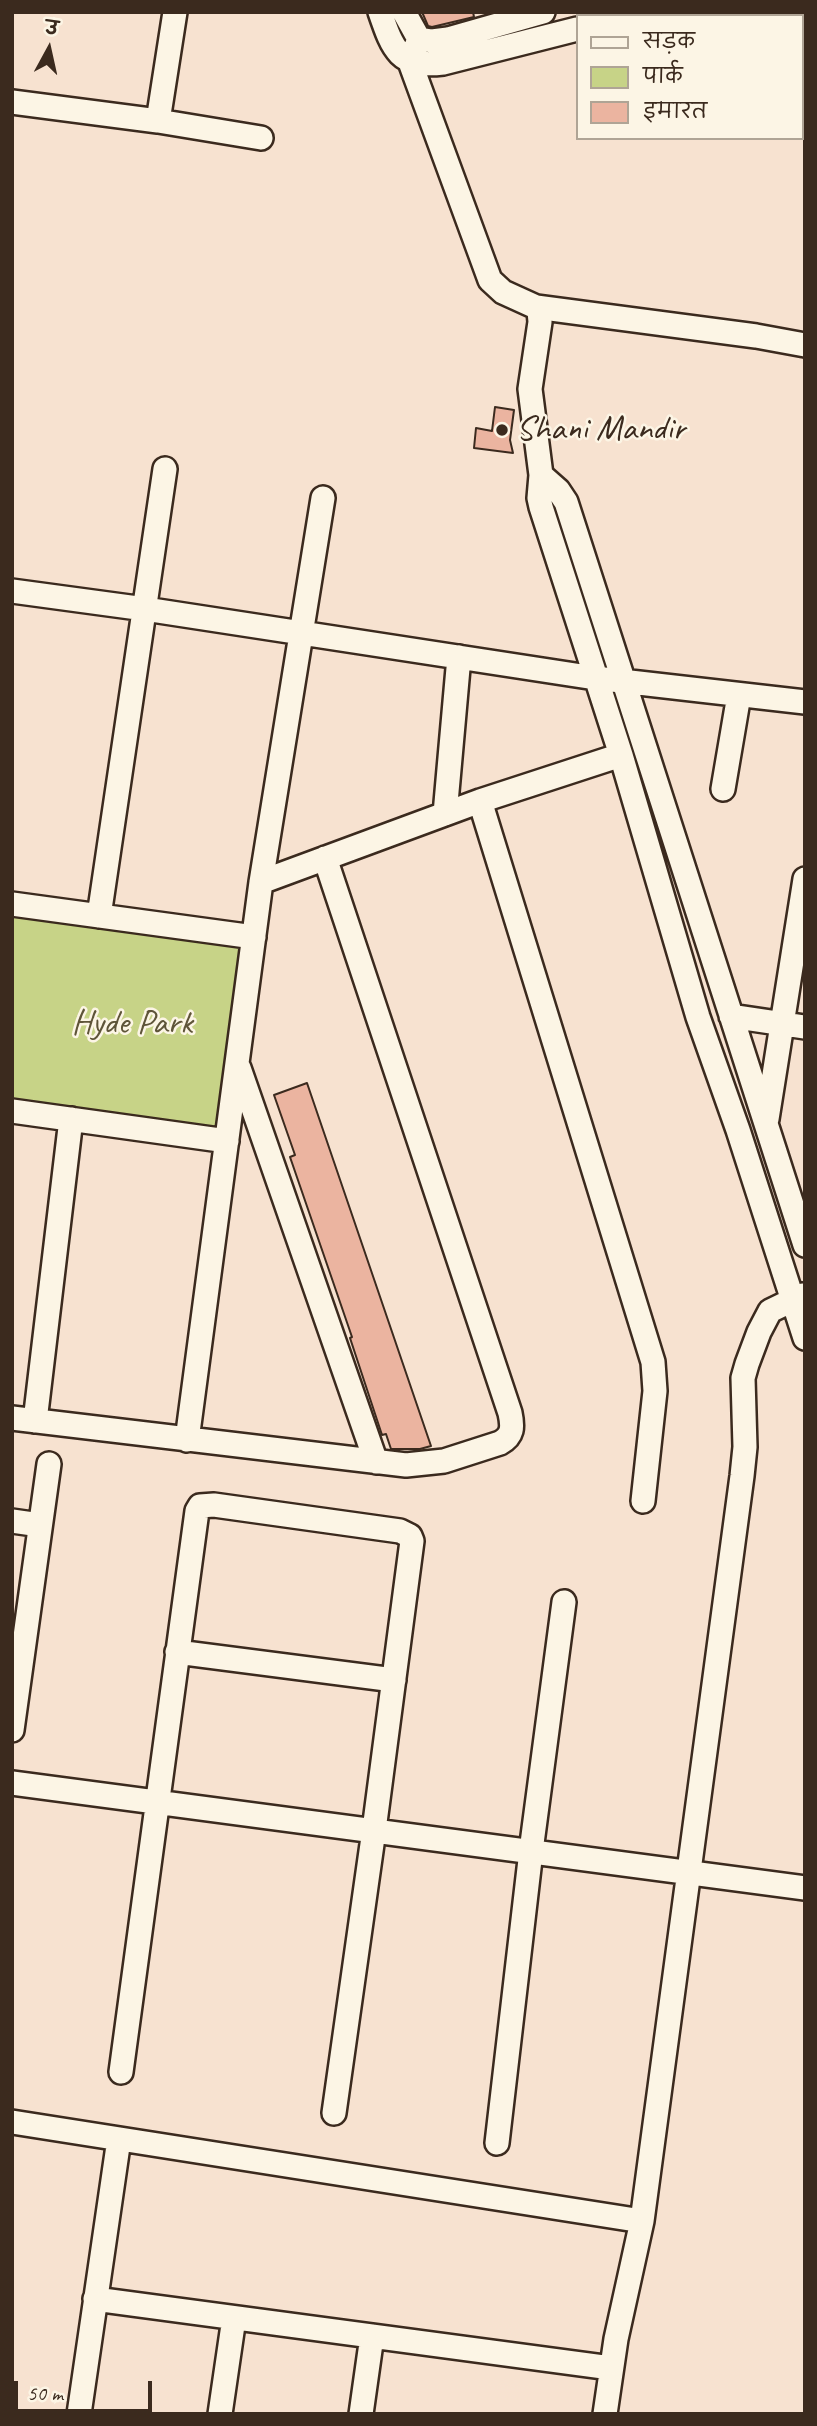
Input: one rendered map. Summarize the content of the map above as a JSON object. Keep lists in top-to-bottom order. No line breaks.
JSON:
{"parks":["Hyde Park"],"places":["Shani Mandir"],"legend":["सड़क","पार्क","इमारत"],"scale_bar":"50 m","north":"top"}
